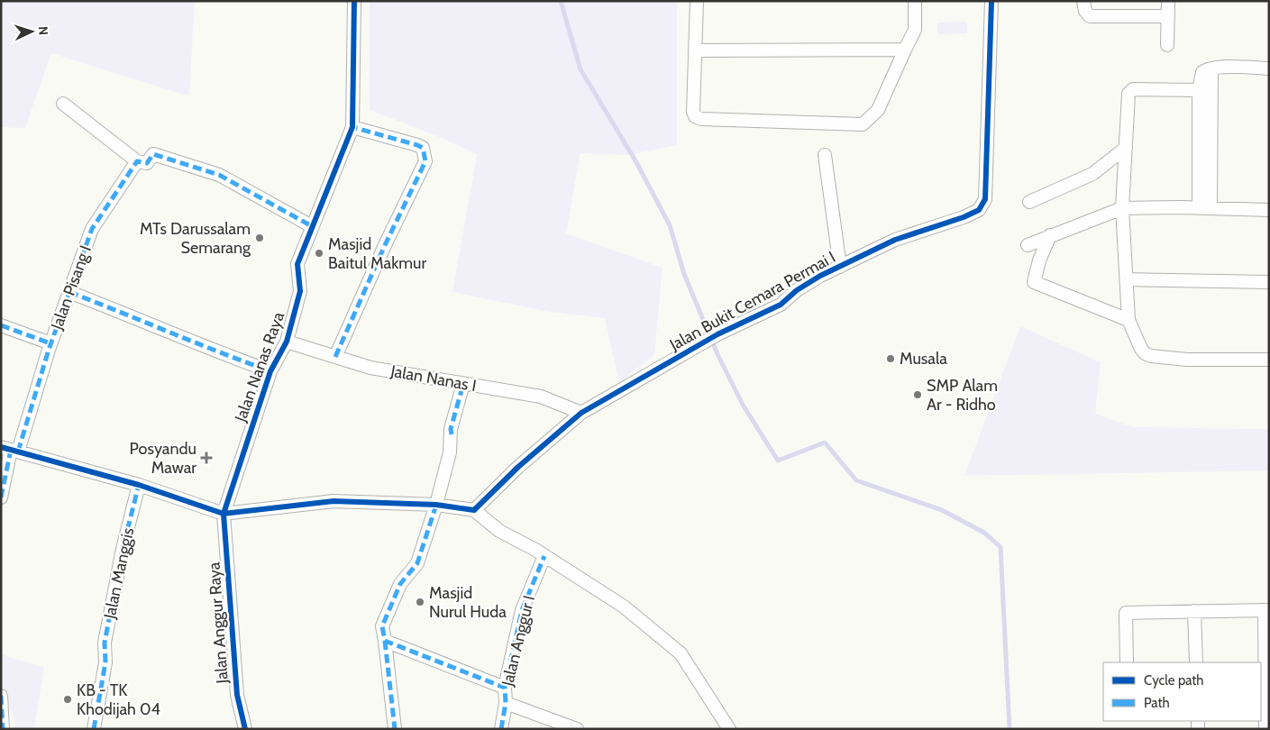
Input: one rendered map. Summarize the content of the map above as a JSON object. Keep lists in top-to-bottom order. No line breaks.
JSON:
{"streets":{"street":["Jalan Pisang I","Jalan Bukit Cemara Permai I","Jalan Nanas Raya","Jalan Nanas I","Jalan Manggis","Jalan Anggur Raya","Jalan Anggur I"]},"crossings":[["Jalan Bukit Cemara Permai I","Jalan Nanas I"],["Jalan Nanas Raya","Jalan Nanas I"],["Jalan Nanas Raya","Jalan Anggur Raya"]],"places":{"other":["MTs Darussalam Semarang","Masjid Baitul Makmur","Musala","SMP Alam Ar - Ridho","Masjid Nurul Huda","KB - TK Khodijah 04"],"health":["Posyandu Mawar"]},"legend":["Cycle path","Path"],"north":"right"}
